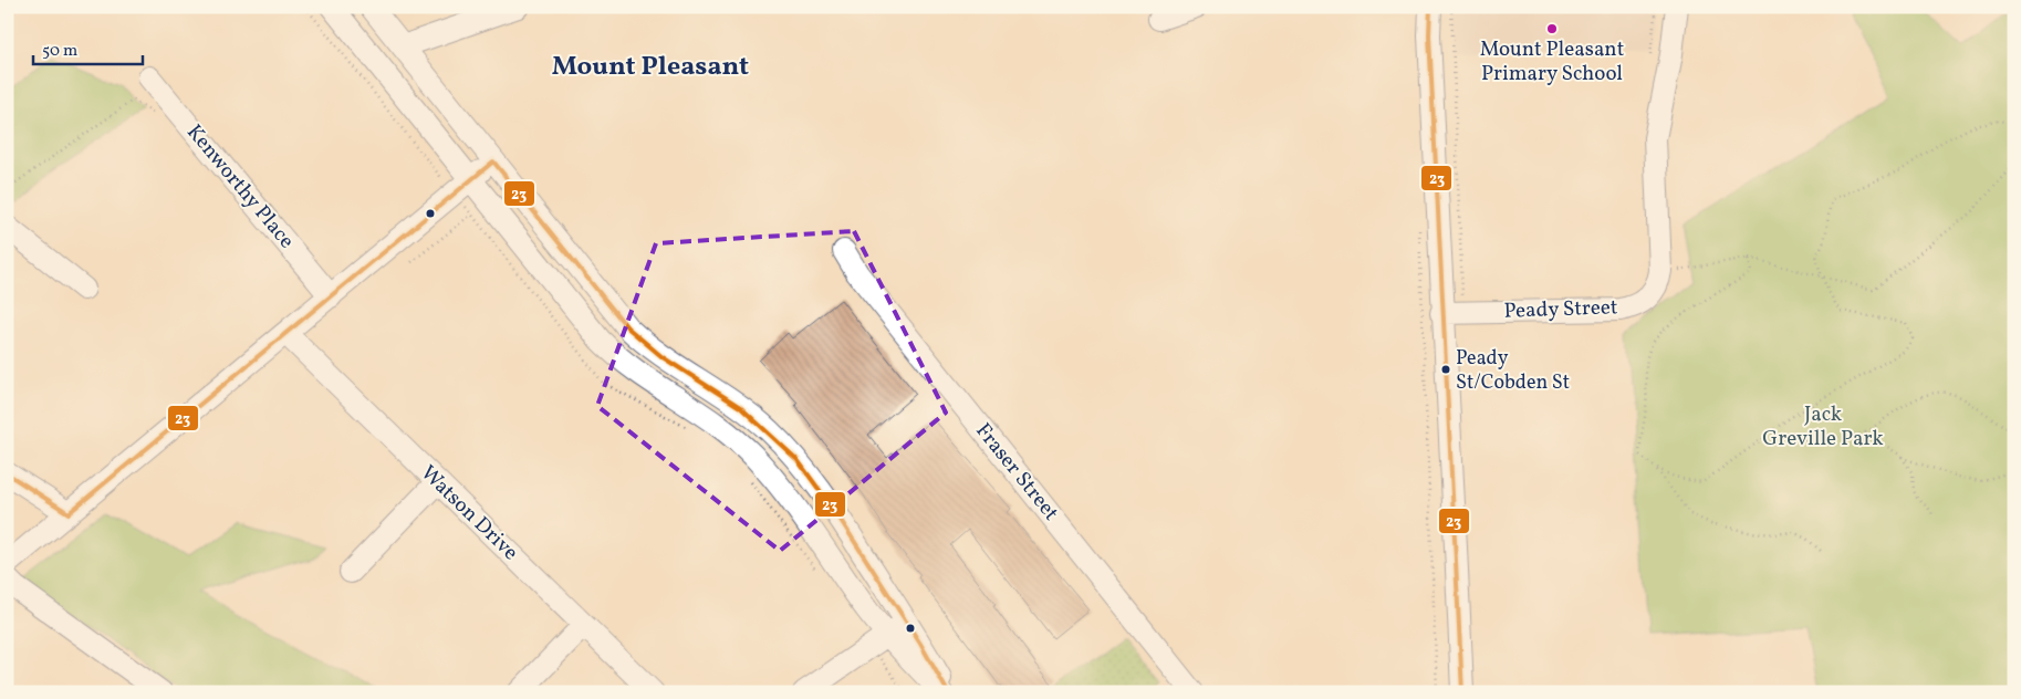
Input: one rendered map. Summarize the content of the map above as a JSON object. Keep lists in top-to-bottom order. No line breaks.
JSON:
{"streets":{"street":["Kenworthy Place","Peady Street","Fraser Street","Watson Drive"]},"districts":["Mount Pleasant"],"parks":["Jack Greville Park"],"places":["Mount Pleasant Primary School","Peady St/Cobden St"],"lines":["transit line 23"],"scale_bar":"50 m"}
